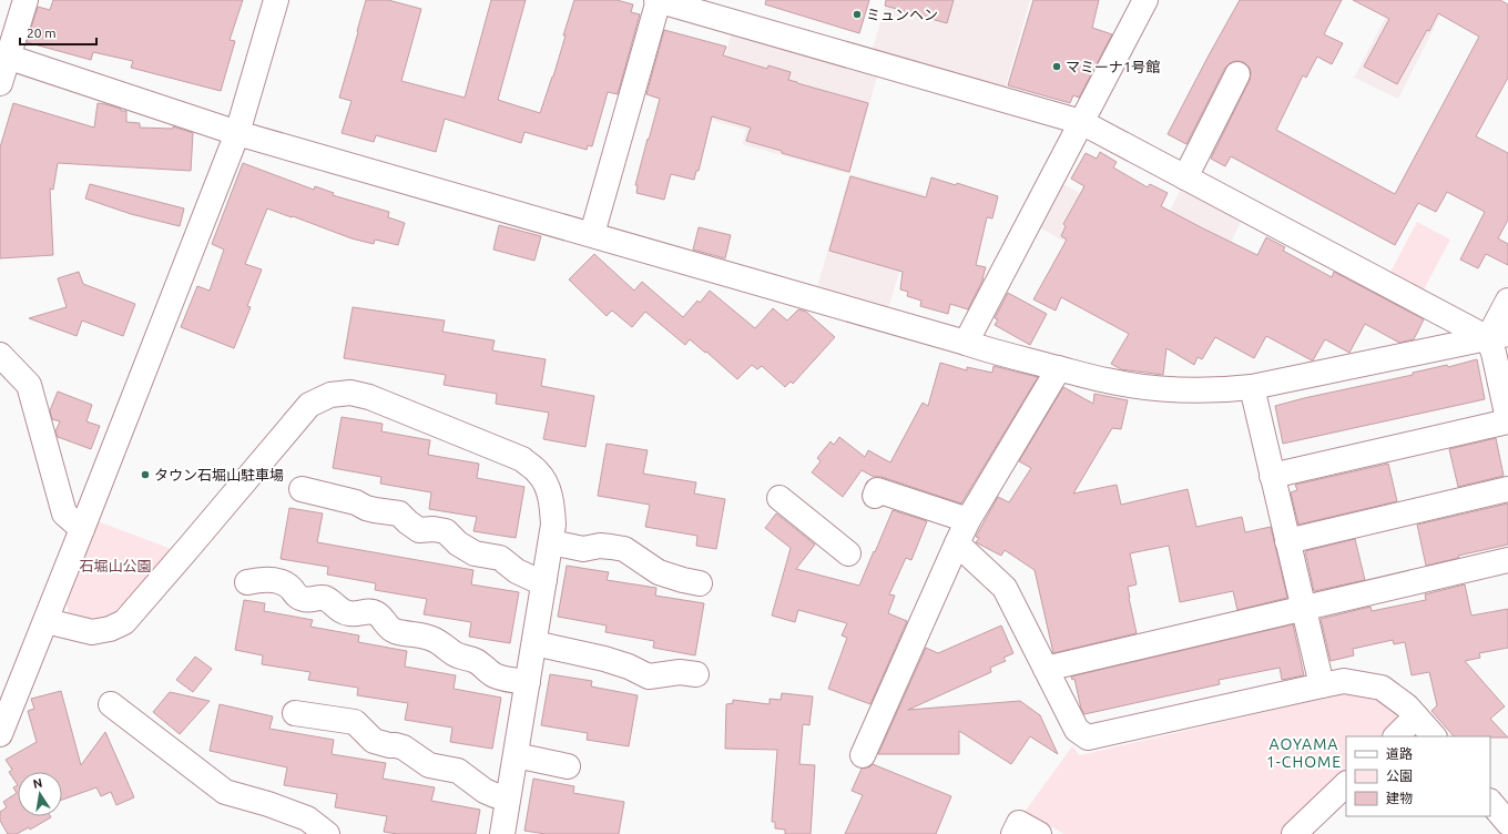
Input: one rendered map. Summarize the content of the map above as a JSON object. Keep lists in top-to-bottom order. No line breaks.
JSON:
{"districts":["AOYAMA 1-CHOME"],"parks":["石堀山公園"],"places":["ミュンヘン","マミーナ1号館","タウン石堀山駐車場"],"legend":["道路","公園","建物"],"scale_bar":"20 m","north":"top"}
